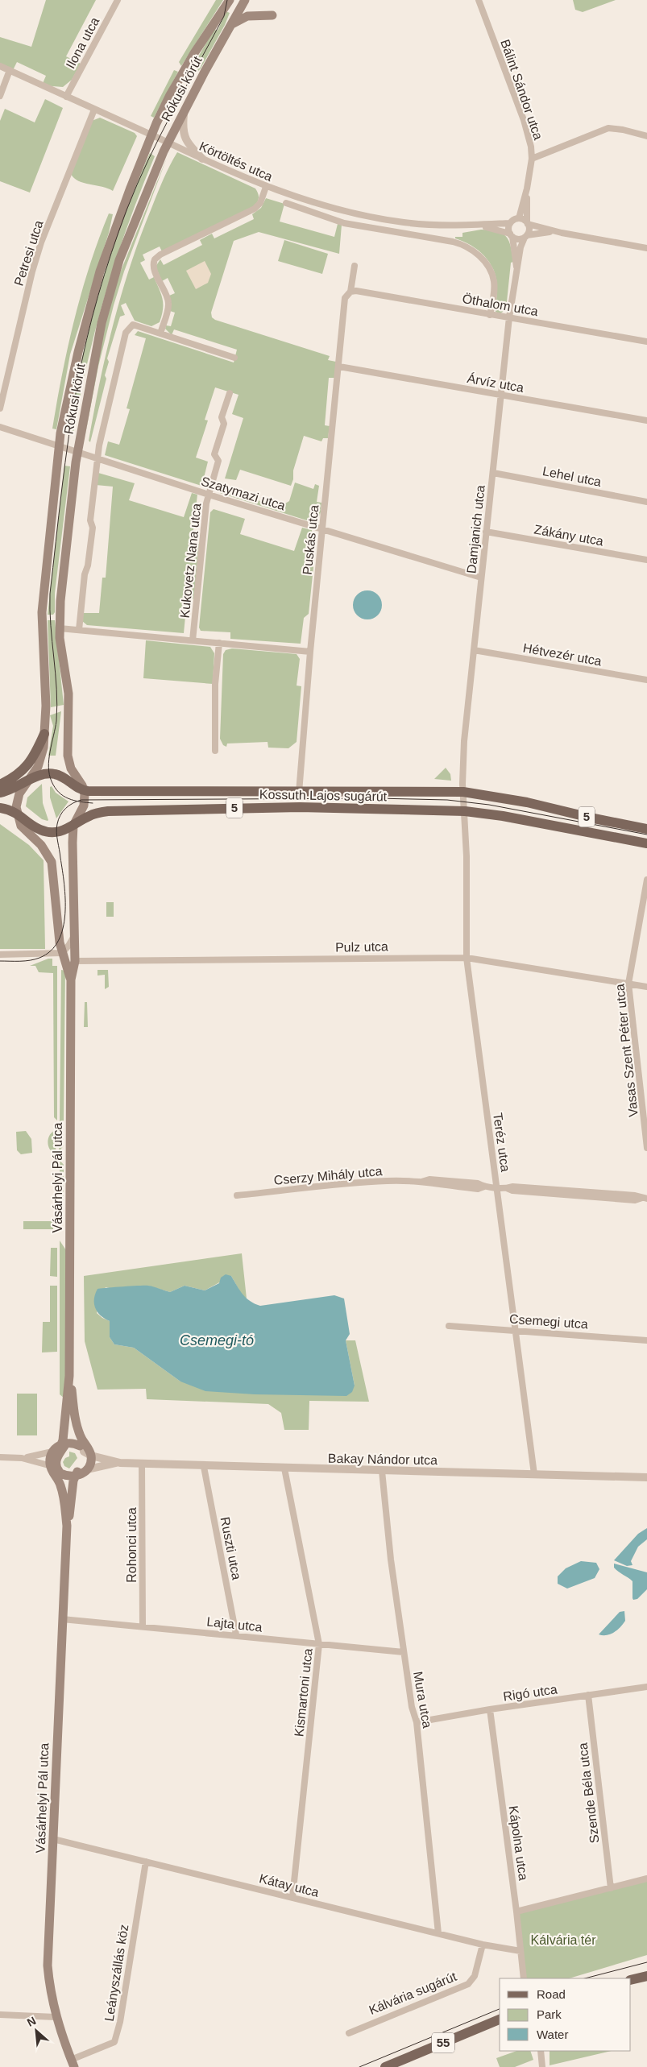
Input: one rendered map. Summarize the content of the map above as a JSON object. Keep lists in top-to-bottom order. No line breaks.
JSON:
{"streets":{"main road":["Rókusi körút","Kossuth Lajos sugárút","5","Vásárhelyi Pál utca","55"],"street":["Ilona utca","Bálint Sándor utca","Körtöltés utca","Petresi utca","Öthalom utca","Árvíz utca","Lehel utca","Szatymazi utca","Damjanich utca","Zákány utca","Puskás utca","Kukovetz Nana utca","Hétvezér utca","Pulz utca","Vasas Szent Péter utca","Teréz utca","Cserzy Mihály utca","Csemegi utca","Bakay Nándor utca","Rohonci utca","Ruszti utca","Lajta utca","Kismartoni utca","Rigó utca","Mura utca","Szende Béla utca","Kápolna utca","Kátay utca","Leányszállás köz","Kálvária sugárút"]},"crossings":[["Ilona utca","Körtöltés utca"],["Rókusi körút","Körtöltés utca"],["Rókusi körút","Szatymazi utca"],["Rókusi körút","Kossuth Lajos sugárút"],["Rókusi körút","Vásárhelyi Pál utca"],["Bálint Sándor utca","Körtöltés utca"],["Bálint Sándor utca","Damjanich utca"],["Körtöltés utca","Petresi utca"],["Körtöltés utca","Damjanich utca"],["Öthalom utca","Damjanich utca"],["Öthalom utca","Puskás utca"],["Árvíz utca","Damjanich utca"],["Árvíz utca","Puskás utca"],["Lehel utca","Damjanich utca"],["Szatymazi utca","Damjanich utca"],["Szatymazi utca","Puskás utca"],["Szatymazi utca","Kukovetz Nana utca"],["Damjanich utca","Zákány utca"],["Damjanich utca","Hétvezér utca"],["Damjanich utca","Kossuth Lajos sugárút"],["Puskás utca","Kossuth Lajos sugárút"],["Kossuth Lajos sugárút","Teréz utca"],["Kossuth Lajos sugárút","Vásárhelyi Pál utca"],["Pulz utca","Vasas Szent Péter utca"],["Pulz utca","Teréz utca"],["Pulz utca","Vásárhelyi Pál utca"],["Teréz utca","Cserzy Mihály utca"],["Teréz utca","Csemegi utca"],["Teréz utca","Bakay Nándor utca"],["Vásárhelyi Pál utca","Bakay Nándor utca"],["Vásárhelyi Pál utca","Lajta utca"],["Vásárhelyi Pál utca","Kátay utca"],["Vásárhelyi Pál utca","Leányszállás köz"],["Bakay Nándor utca","Rohonci utca"],["Bakay Nándor utca","Ruszti utca"],["Bakay Nándor utca","Kismartoni utca"],["Bakay Nándor utca","Mura utca"],["Rohonci utca","Lajta utca"],["Ruszti utca","Lajta utca"],["Lajta utca","Kismartoni utca"],["Lajta utca","Mura utca"],["Kismartoni utca","Kátay utca"],["Rigó utca","Mura utca"],["Rigó utca","Szende Béla utca"],["Rigó utca","Kápolna utca"],["Mura utca","Kátay utca"],["Kápolna utca","Kátay utca"],["Kátay utca","Leányszállás köz"],["Kátay utca","Kálvária sugárút"]],"water":["Csemegi-tó"],"parks":["Kálvária tér"],"legend":["Road","Park","Water"],"north":"top left"}
